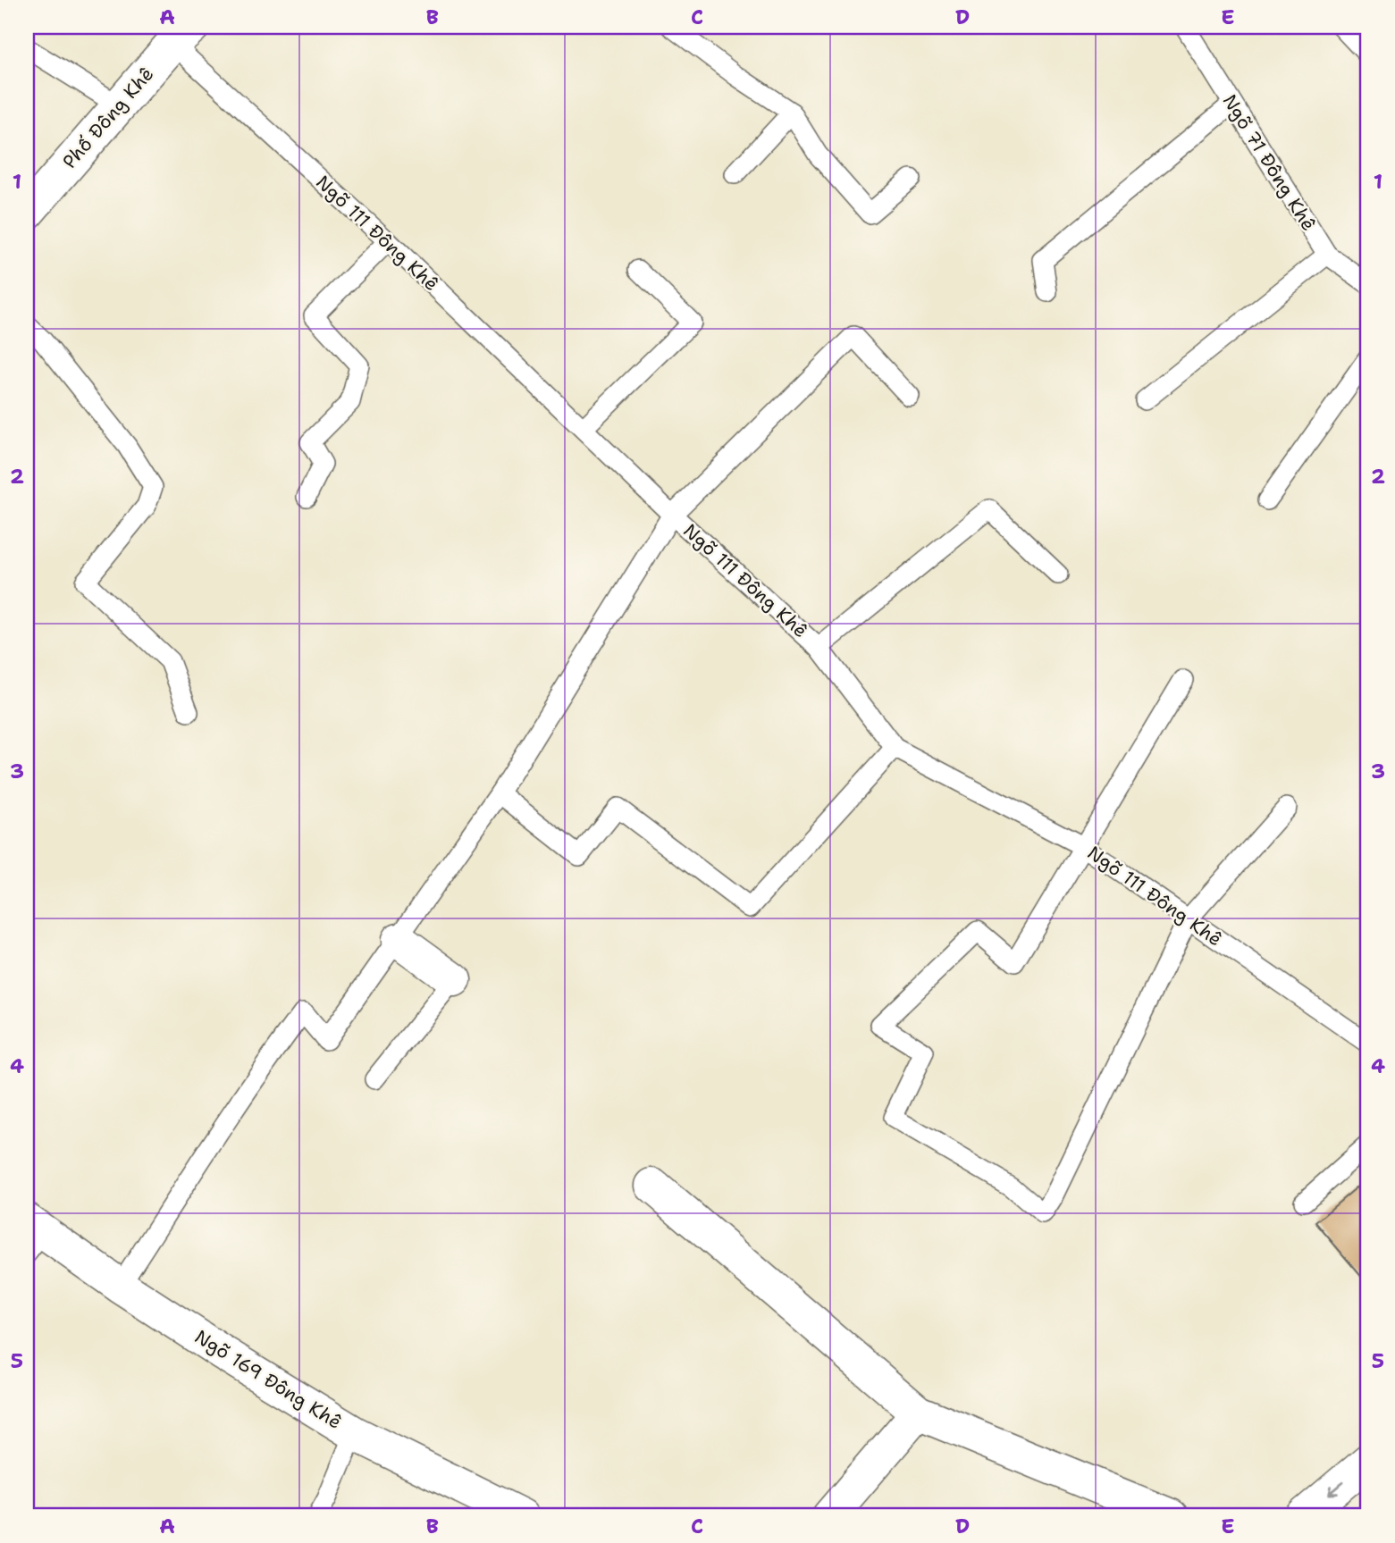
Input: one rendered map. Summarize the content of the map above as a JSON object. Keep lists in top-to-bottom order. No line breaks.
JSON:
{"streets":{"street":["Phố Đông Khê","Ngõ 169 Đông Khê"],"lane":["Ngõ 71 Đông Khê","Ngõ 111 Đông Khê"]},"crossings":[["Phố Đông Khê","Ngõ 111 Đông Khê"]],"grid":{"columns":["A","B","C","D","E"],"rows":["1","2","3","4","5"]}}
